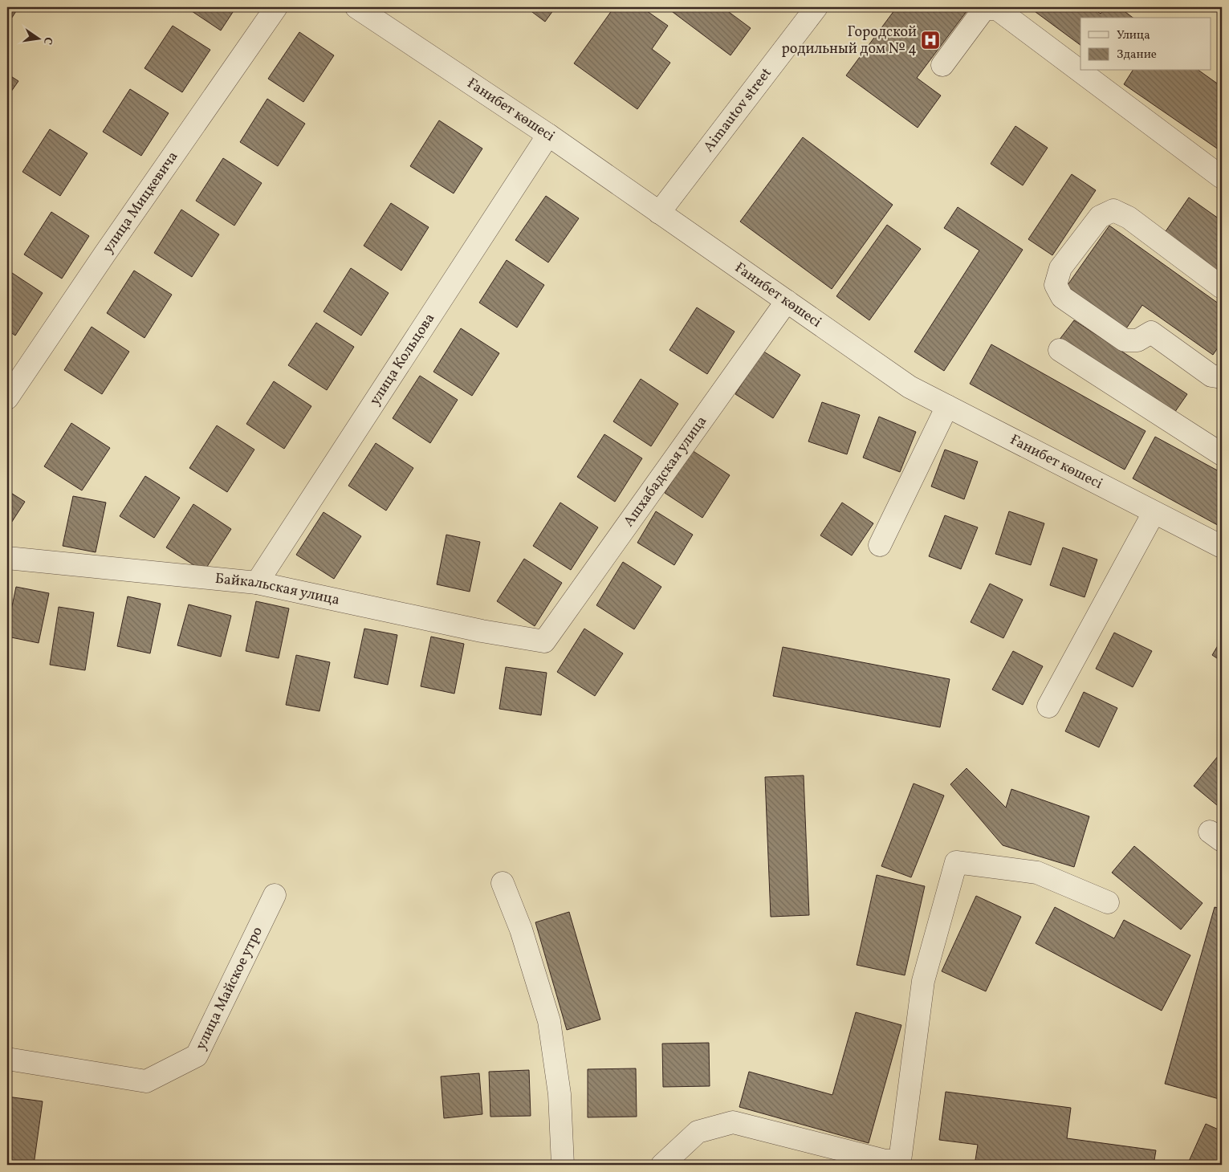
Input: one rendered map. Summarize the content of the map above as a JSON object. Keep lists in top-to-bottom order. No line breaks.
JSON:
{"streets":{"street":["Aimautov street","Ғанибет көшесі","улица Мицкевича","улица Кольцова","Ашхабадская улица","Байкальская улица","улица Майское утро"]},"crossings":[["Aimautov street","Ғанибет көшесі"],["Ғанибет көшесі","улица Кольцова"],["Ғанибет көшесі","Ашхабадская улица"],["улица Кольцова","Байкальская улица"],["Ашхабадская улица","Байкальская улица"]],"places":{"hospital":["Городской родильный дом № 4"]},"legend":["Улица","Здание"],"north":"right"}
